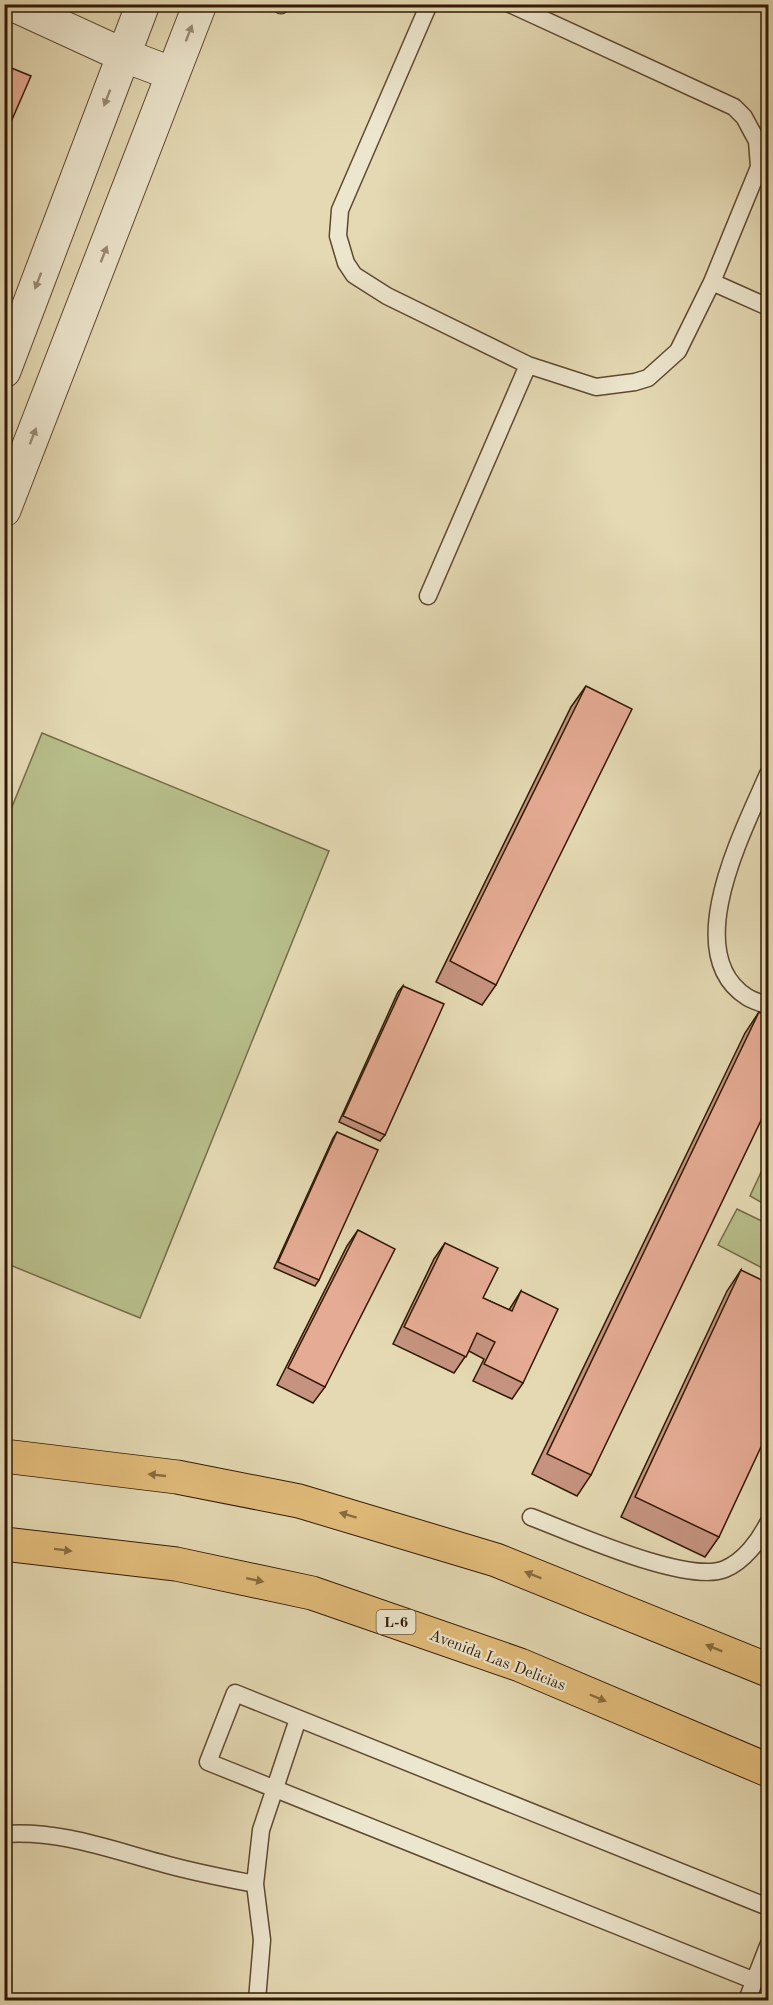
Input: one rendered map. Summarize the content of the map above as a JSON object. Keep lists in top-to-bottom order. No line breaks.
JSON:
{"streets":{"main road":["L-6","Avenida Las Delicias"]}}
